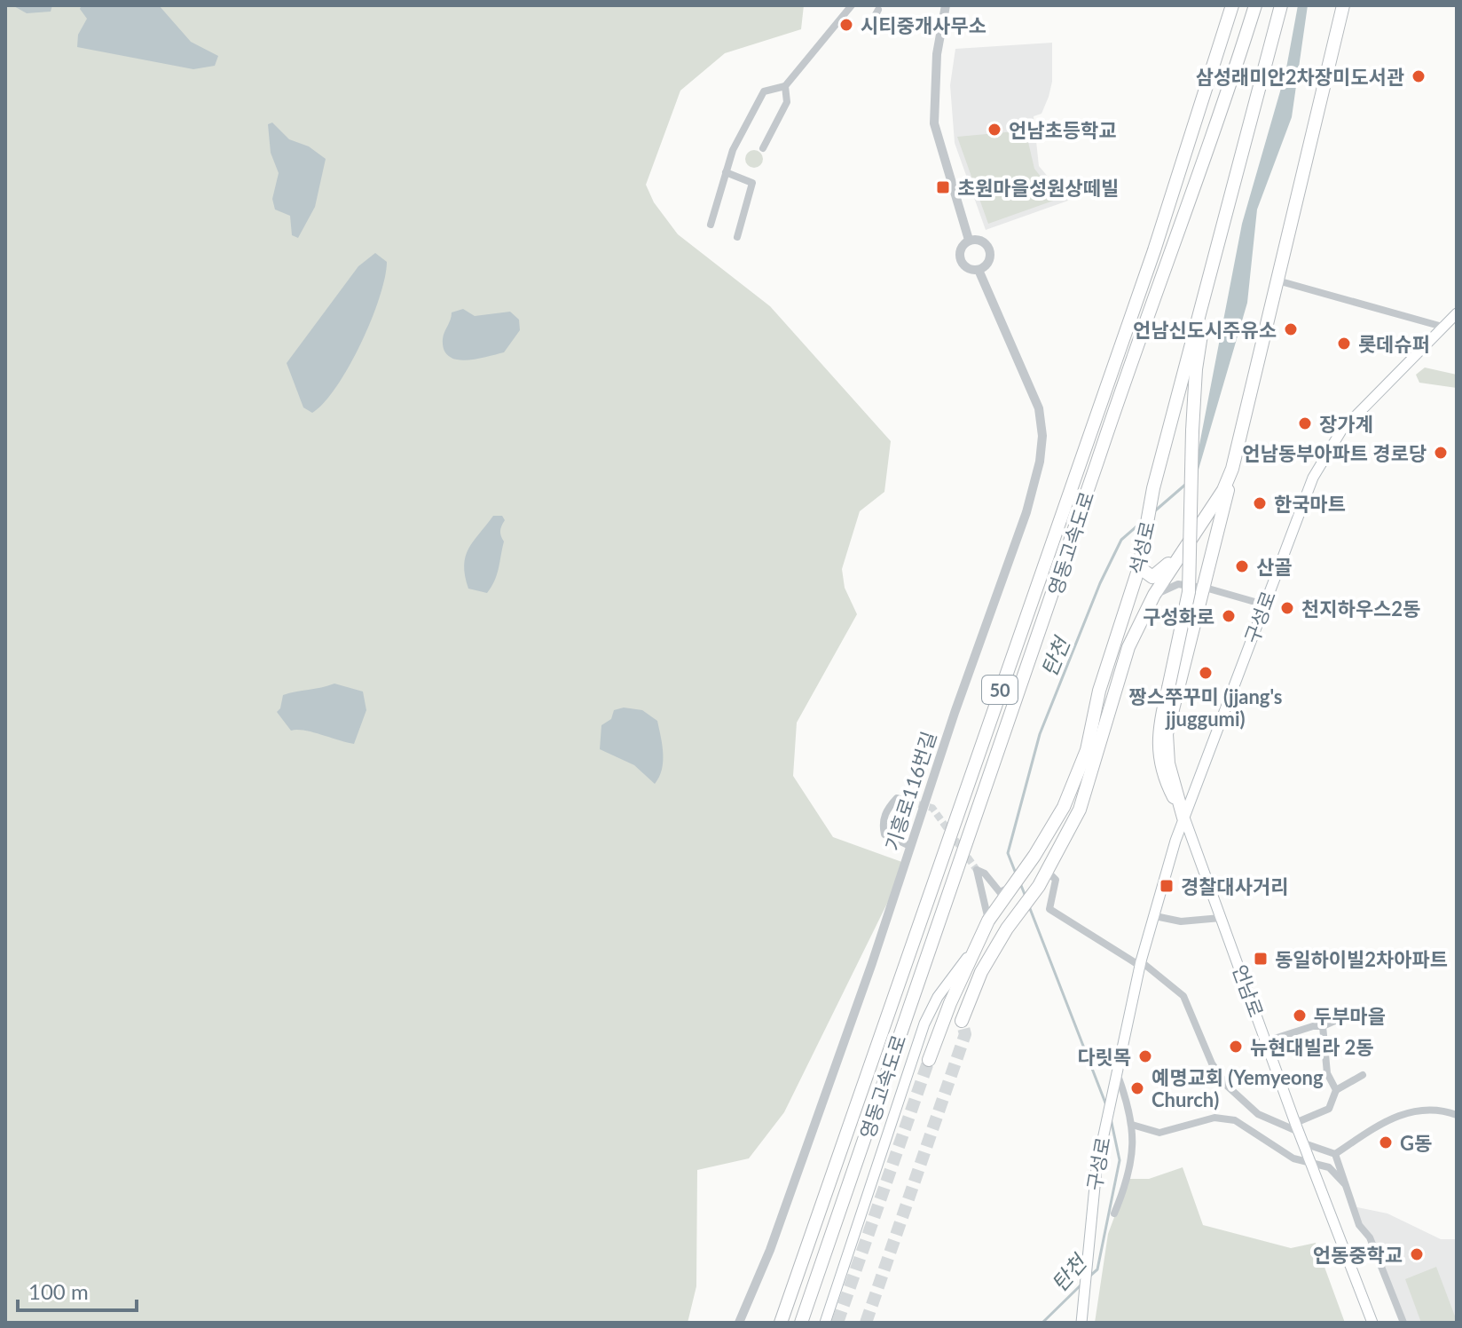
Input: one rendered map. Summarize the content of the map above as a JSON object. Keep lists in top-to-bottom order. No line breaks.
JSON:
{"streets":{"highway":["영동고속도로","석성로","50"],"main road":["구성로","언남로"],"street":["기흥로116번길"]},"crossings":[["구성로","언남로"]],"water":["탄천"],"places":{"other":["시티중개사무소","삼성래미안2차장미도서관","언남초등학교","언남신도시주유소","롯데슈퍼","장가계","언남동부아파트 경로당","한국마트","산골","천지하우스2동","구성화로","짱스쭈꾸미 (jjang's jjuggumi)","두부마을","뉴현대빌라 2동","다릿목","예명교회 (Yemyeong Church)","G동","언동중학교"],"transit":["초원마을성원상떼빌","경찰대사거리","동일하이빌2차아파트"]},"scale_bar":"100 m"}
